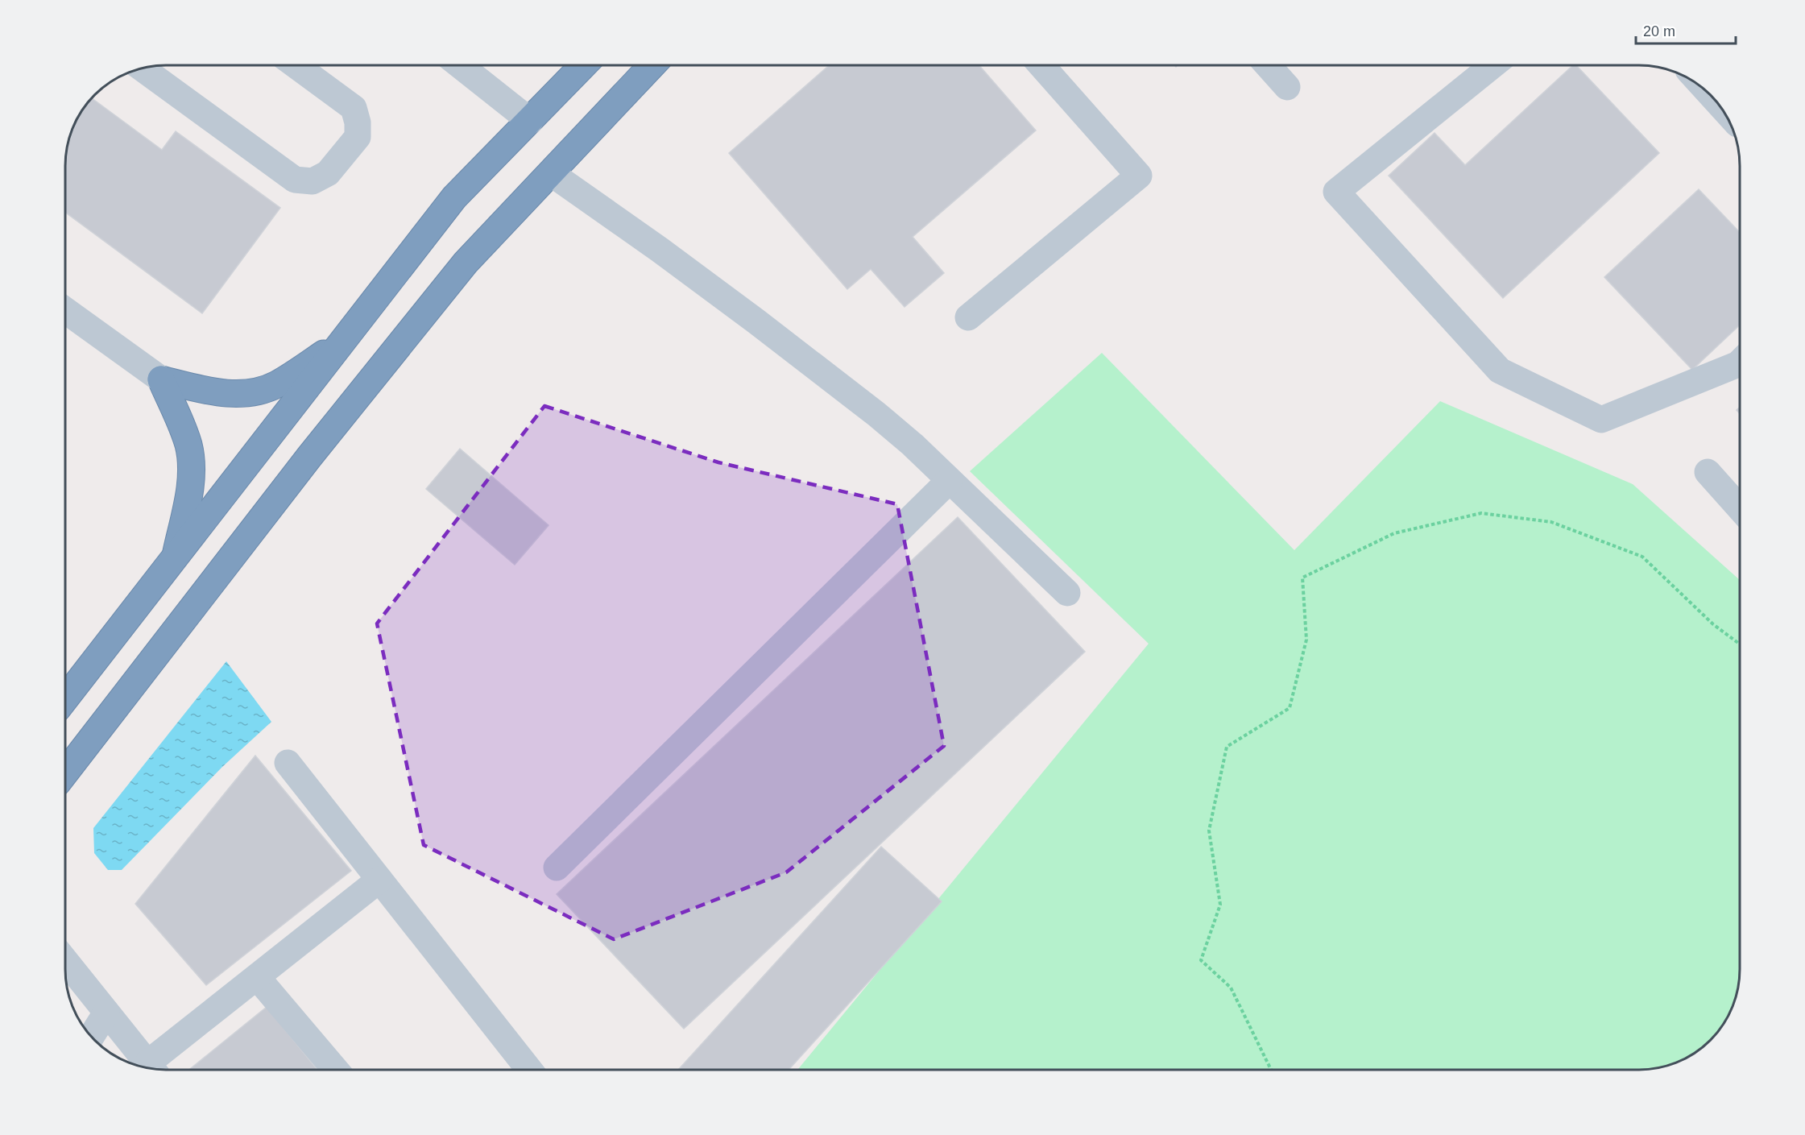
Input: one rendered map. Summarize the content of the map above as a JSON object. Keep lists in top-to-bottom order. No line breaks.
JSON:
{"scale_bar":"20 m"}
